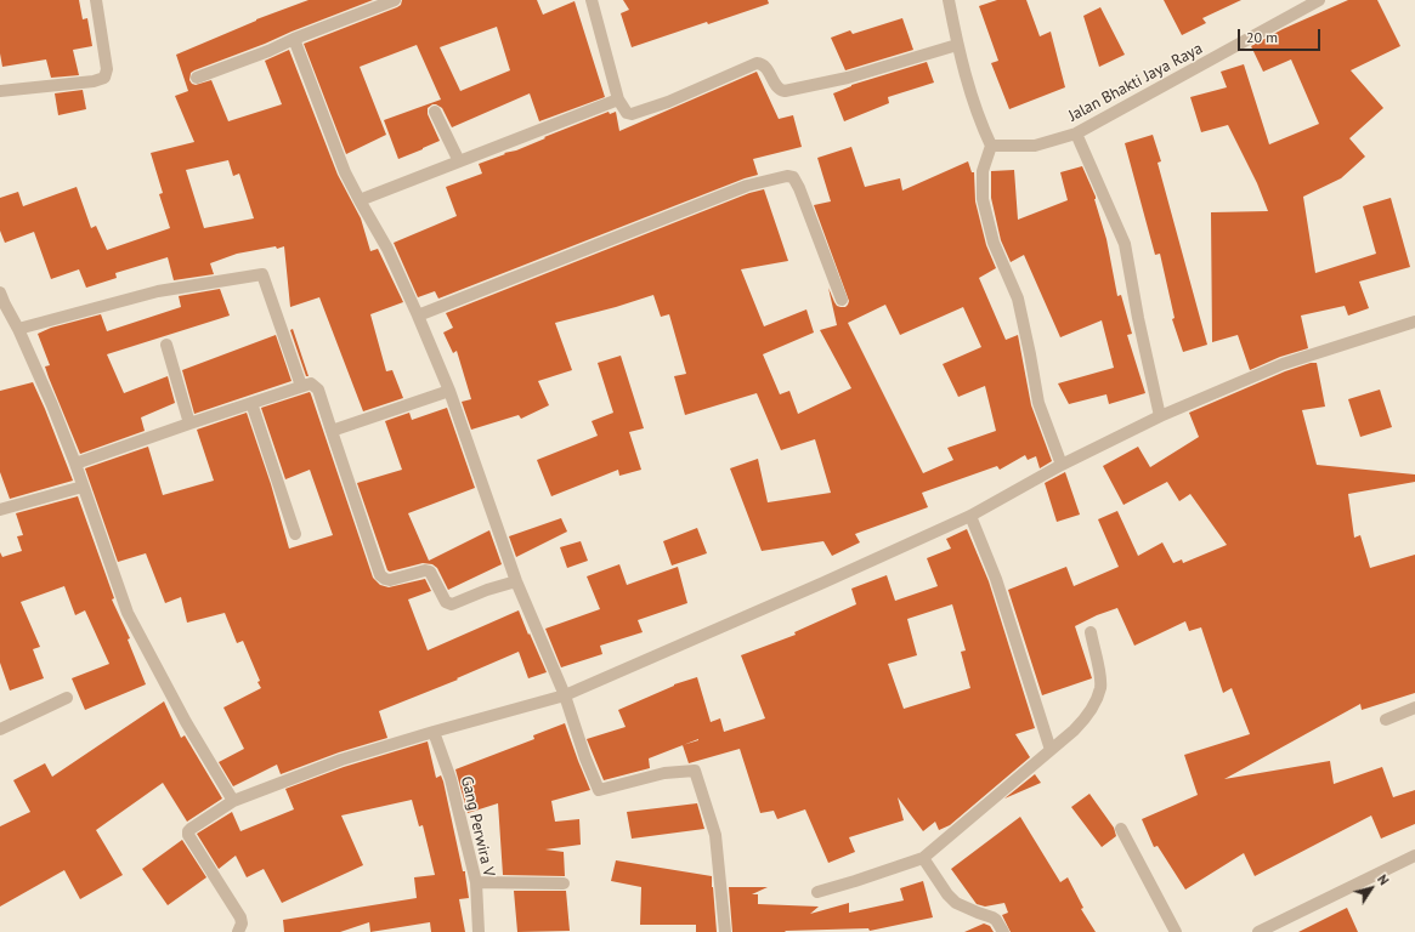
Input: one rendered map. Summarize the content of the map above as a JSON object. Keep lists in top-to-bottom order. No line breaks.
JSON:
{"streets":{"street":["Jalan Bhakti Jaya Raya","Gang Perwira V"]},"scale_bar":"20 m","north":"top right"}
